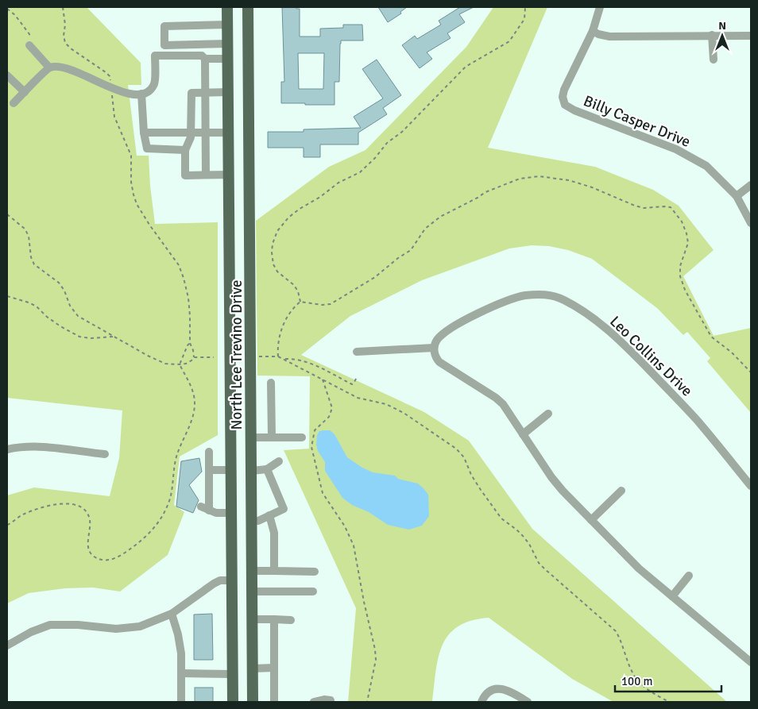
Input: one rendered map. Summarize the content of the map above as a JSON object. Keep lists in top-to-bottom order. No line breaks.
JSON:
{"streets":{"main road":["North Lee Trevino Drive"],"street":["Billy Casper Drive","Leo Collins Drive"]},"scale_bar":"100 m","north":"top"}
